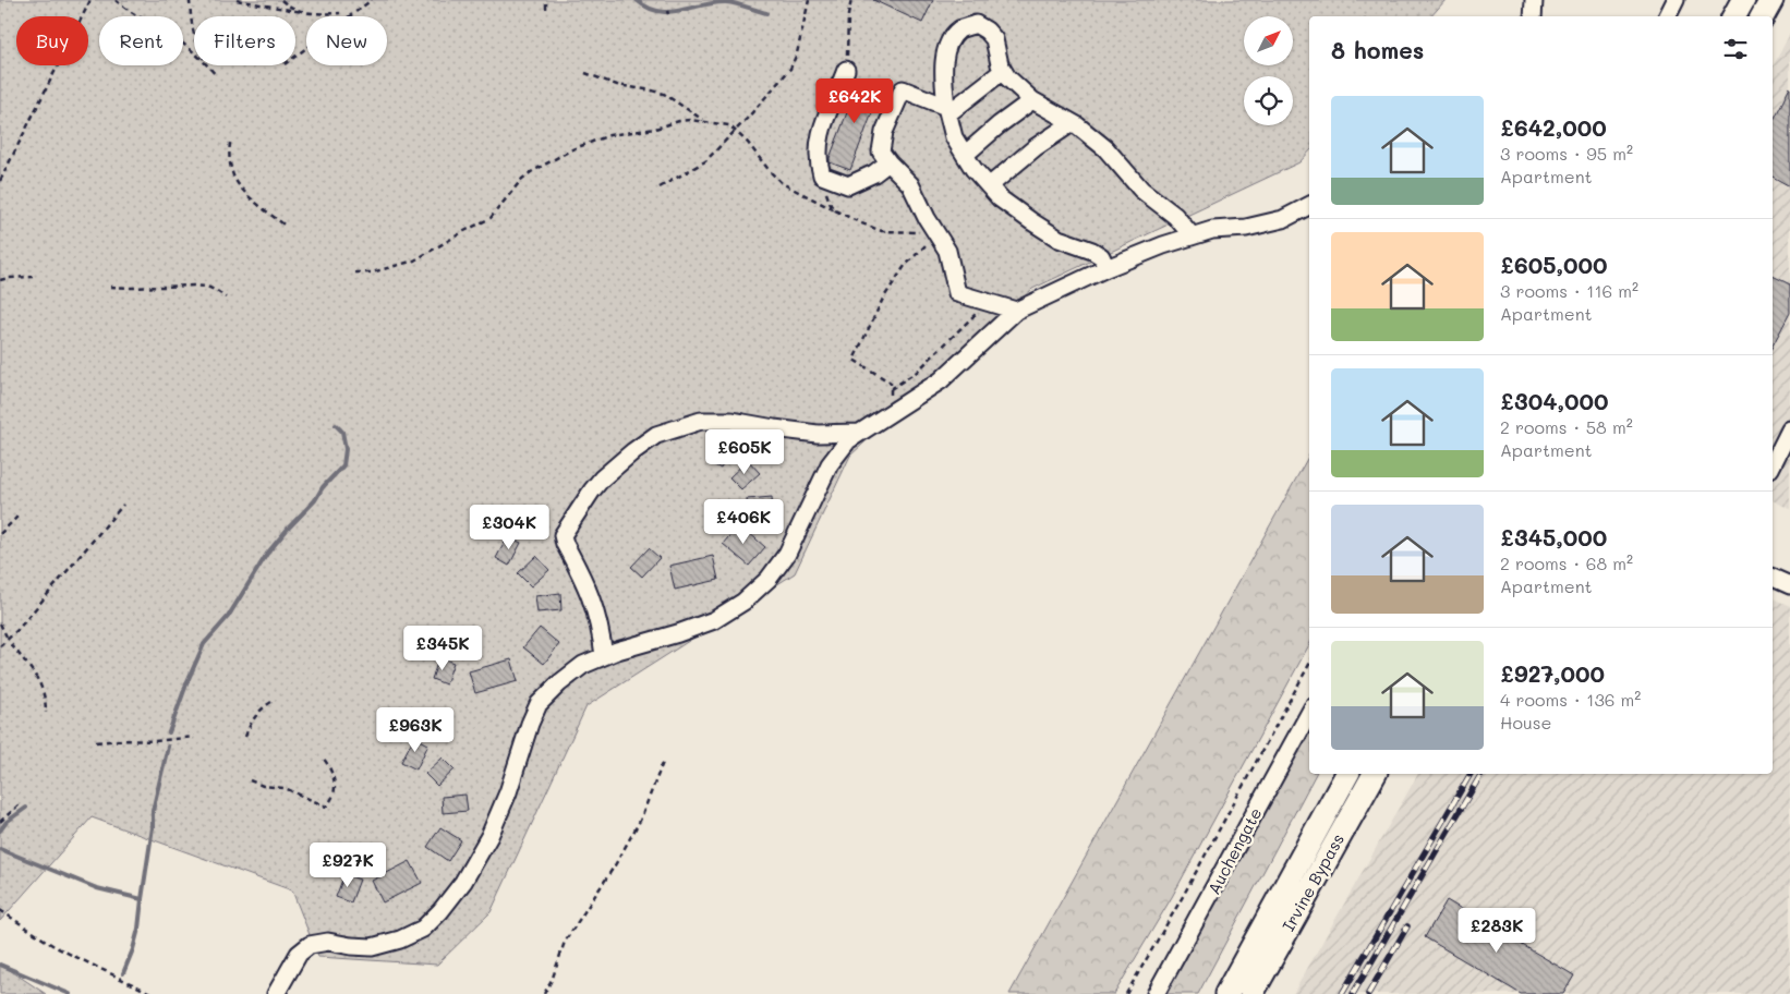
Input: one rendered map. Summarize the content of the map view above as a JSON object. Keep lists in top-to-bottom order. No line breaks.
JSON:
{"streets":{"highway":["Irvine Bypass"],"street":["Auchengate"]},"north":"top right","page":{"chip":["Buy","Rent","Filters","New"],"heading":"8 homes","price":["£642K","£605K","£406K","£304K","£345K","£963K","£927K","£283K"],"list":[{"name":"£642,000","note":"3 rooms · 95 m² · Apartment"},{"name":"£605,000","note":"3 rooms · 116 m² · Apartment"},{"name":"£304,000","note":"2 rooms · 58 m² · Apartment"},{"name":"£345,000","note":"2 rooms · 68 m² · Apartment"},{"name":"£927,000","note":"4 rooms · 136 m² · House"}]}}
